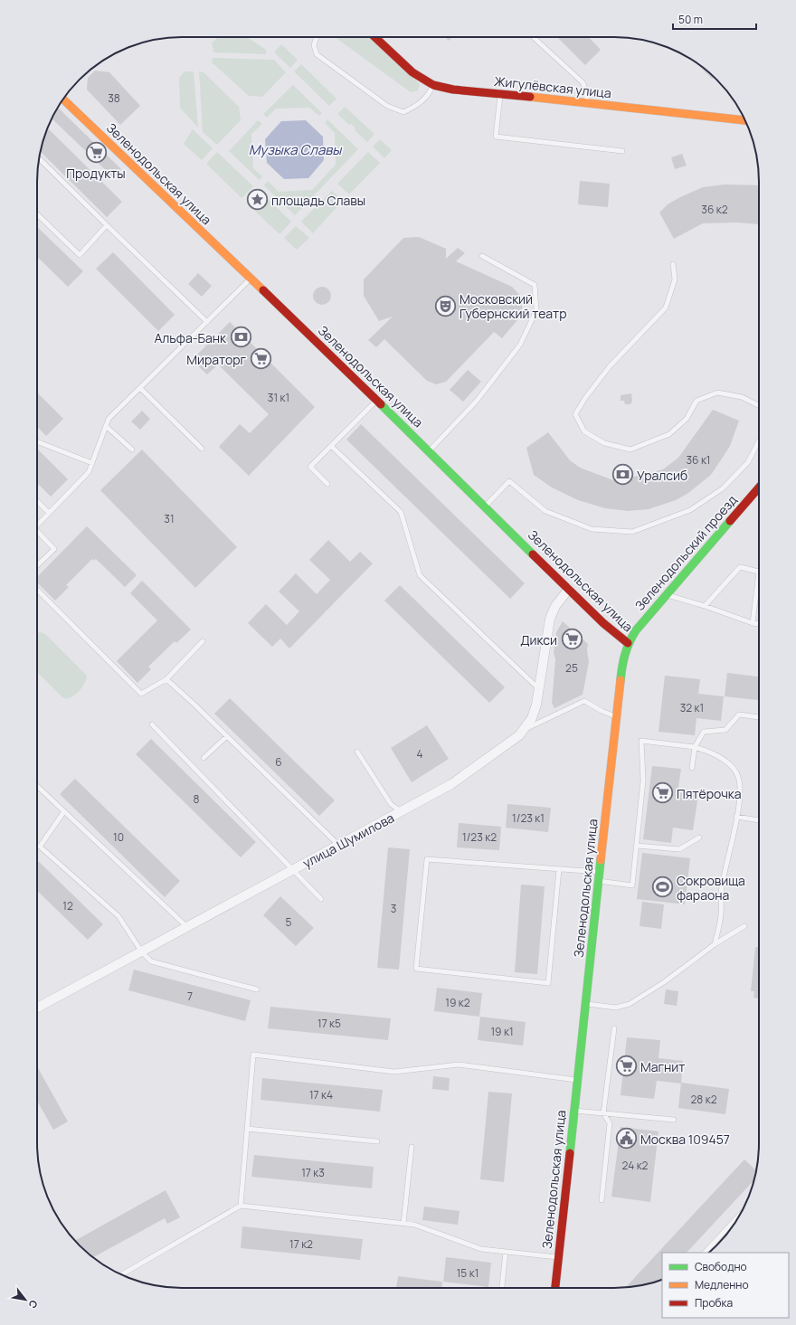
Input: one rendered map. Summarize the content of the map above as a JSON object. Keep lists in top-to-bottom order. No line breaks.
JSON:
{"streets":{"street":["Жигулёвская улица","Зеленодольская улица","Зеленодольский проезд","улица Шумилова"]},"crossings":[["Зеленодольская улица","Зеленодольский проезд"],["Зеленодольская улица","улица Шумилова"]],"water":["Музыка Славы"],"places":{"supermarket":["Продукты","Мираторг","Дикси","Пятёрочка","Магнит"],"place":["площадь Славы"],"theatre":["Московский Губернский театр"],"bank":["Альфа-Банк","Уралсиб"],"sports":["Сокровища фараона"],"public building":["Москва 109457"]},"house_numbers":["38","36 к2","31 к1","36 к1","31","25","32 к1","4","6","8","1/23 к1","10","1/23 к2","12","3","5","7","19 к2","17 к5","19 к1","17 к4","28 к2","24 к2","17 к3","17 к2","15 к1"],"legend":["Свободно","Медленно","Пробка"],"scale_bar":"50 m","north":"bottom right"}
